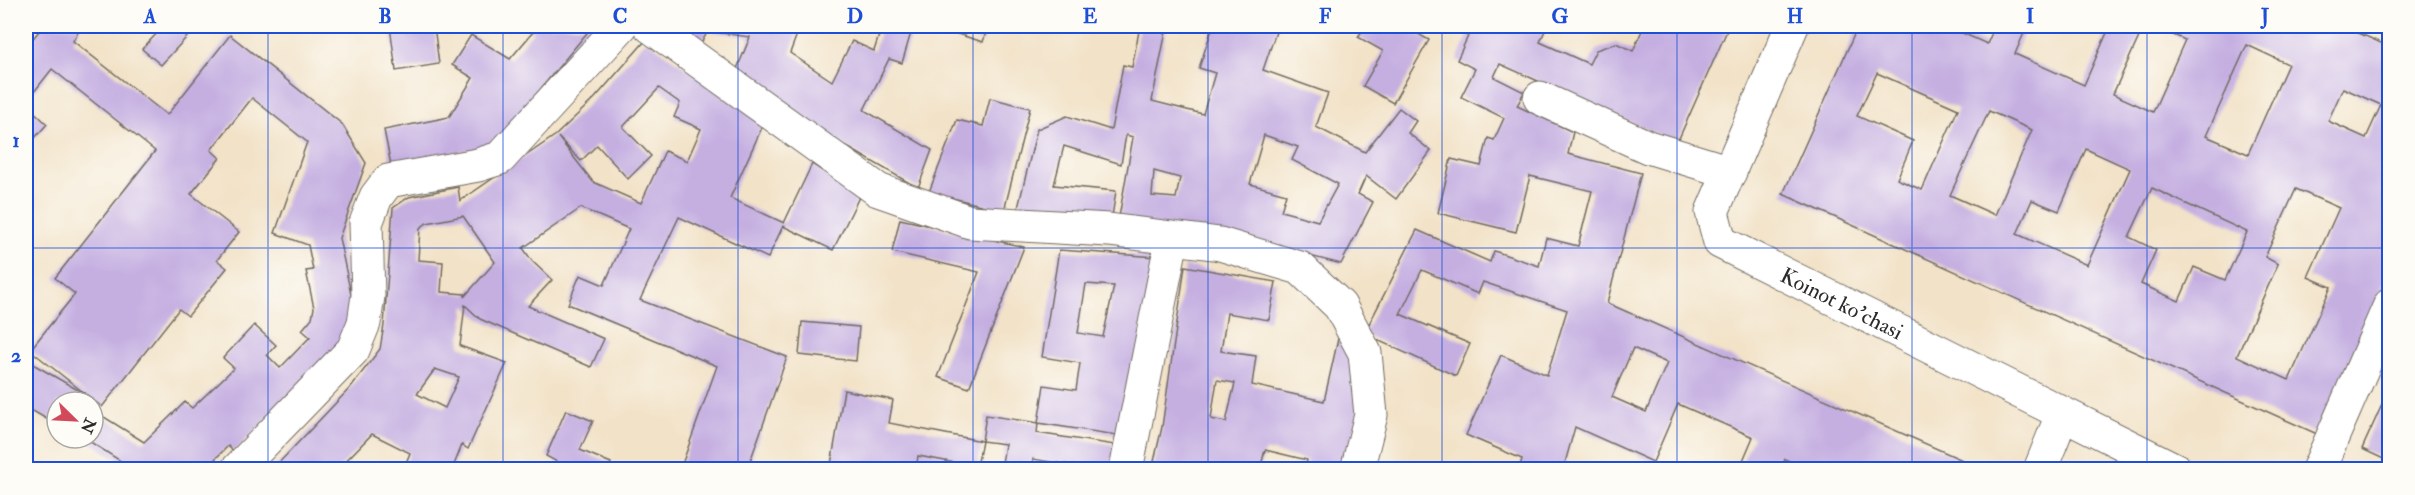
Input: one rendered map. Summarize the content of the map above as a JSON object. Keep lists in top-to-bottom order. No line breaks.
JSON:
{"streets":{"street":["Koinot ko'chasi"]},"north":"bottom right","grid":{"columns":["A","B","C","D","E","F","G","H","I","J"],"rows":["1","2"]}}
